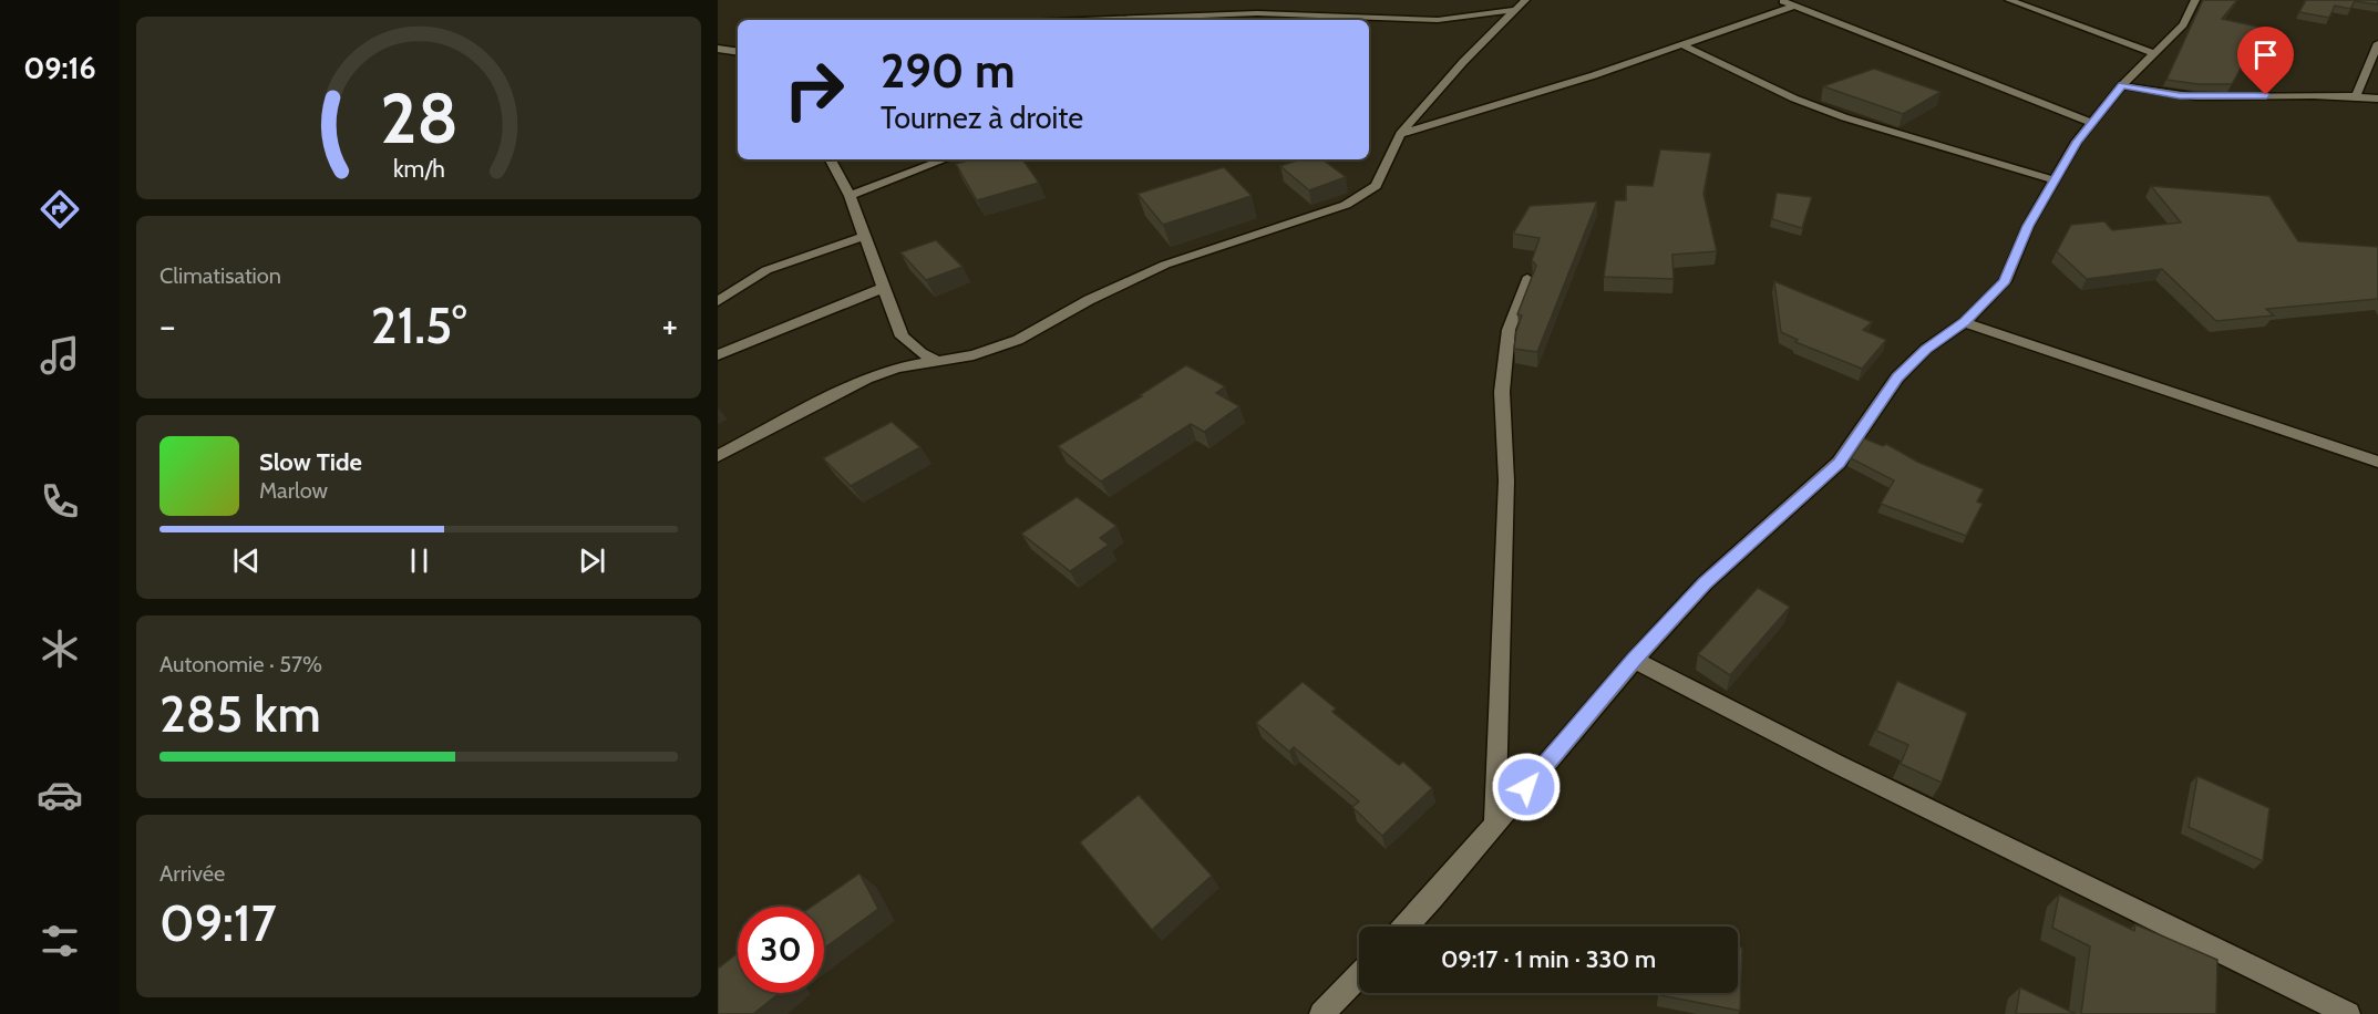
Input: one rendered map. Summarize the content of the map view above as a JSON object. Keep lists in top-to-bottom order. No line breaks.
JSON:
{"page":{"tabs":"09:16","turn":["290 m","Tournez à droite"],"tile":["Climatisation",["Autonomie · 57%","285 km"],["Arrivée","09:17"]],"heat":["−","21.5°","+"],"song":["Slow Tide","Marlow"],"limit":"30","trip":"09:17 · 1 min · 330 m","gauge":["28","km/h"]}}
